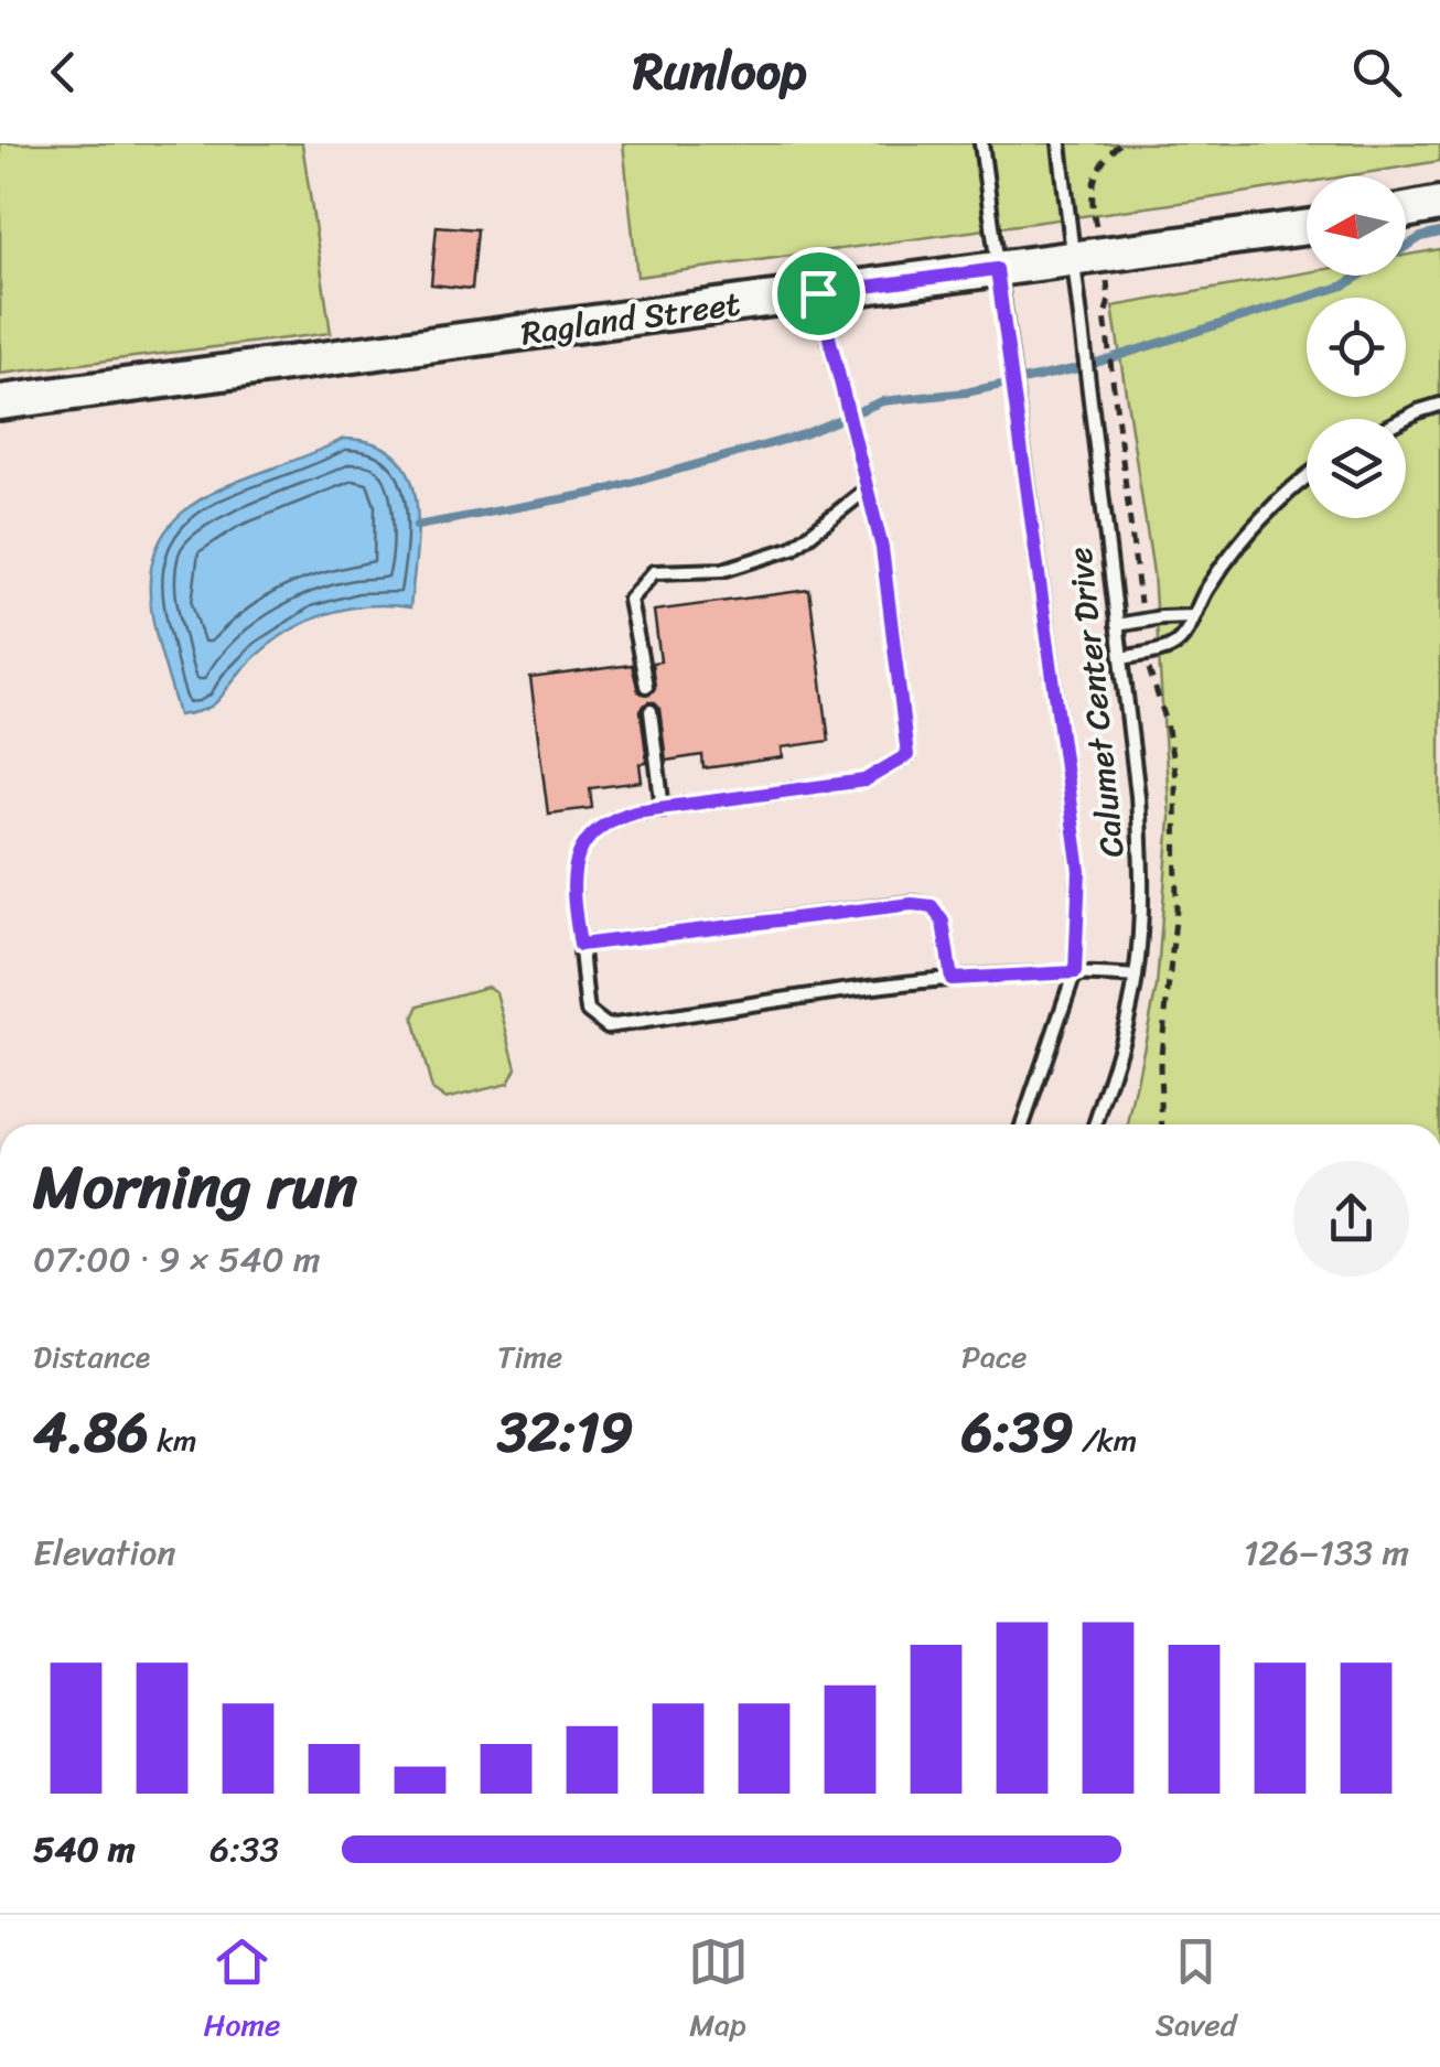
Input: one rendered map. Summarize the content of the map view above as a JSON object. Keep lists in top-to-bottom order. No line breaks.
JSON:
{"streets":{"street":["Ragland Street"],"lane":["Calumet Center Drive"]},"crossings":[["Ragland Street","Calumet Center Drive"]],"north":"left","page":{"header":"Runloop","heading":["Morning run","07:00 · 9 × 540 m"],"stats":[["Distance","4.86 km"],["Time","32:19"],["Pace","6:39 /km"]],"chart":["Elevation","126–133 m"],"list":[{"name":"540 m","note":"6:33"}],"tabs":["Home","Map","Saved"]}}
